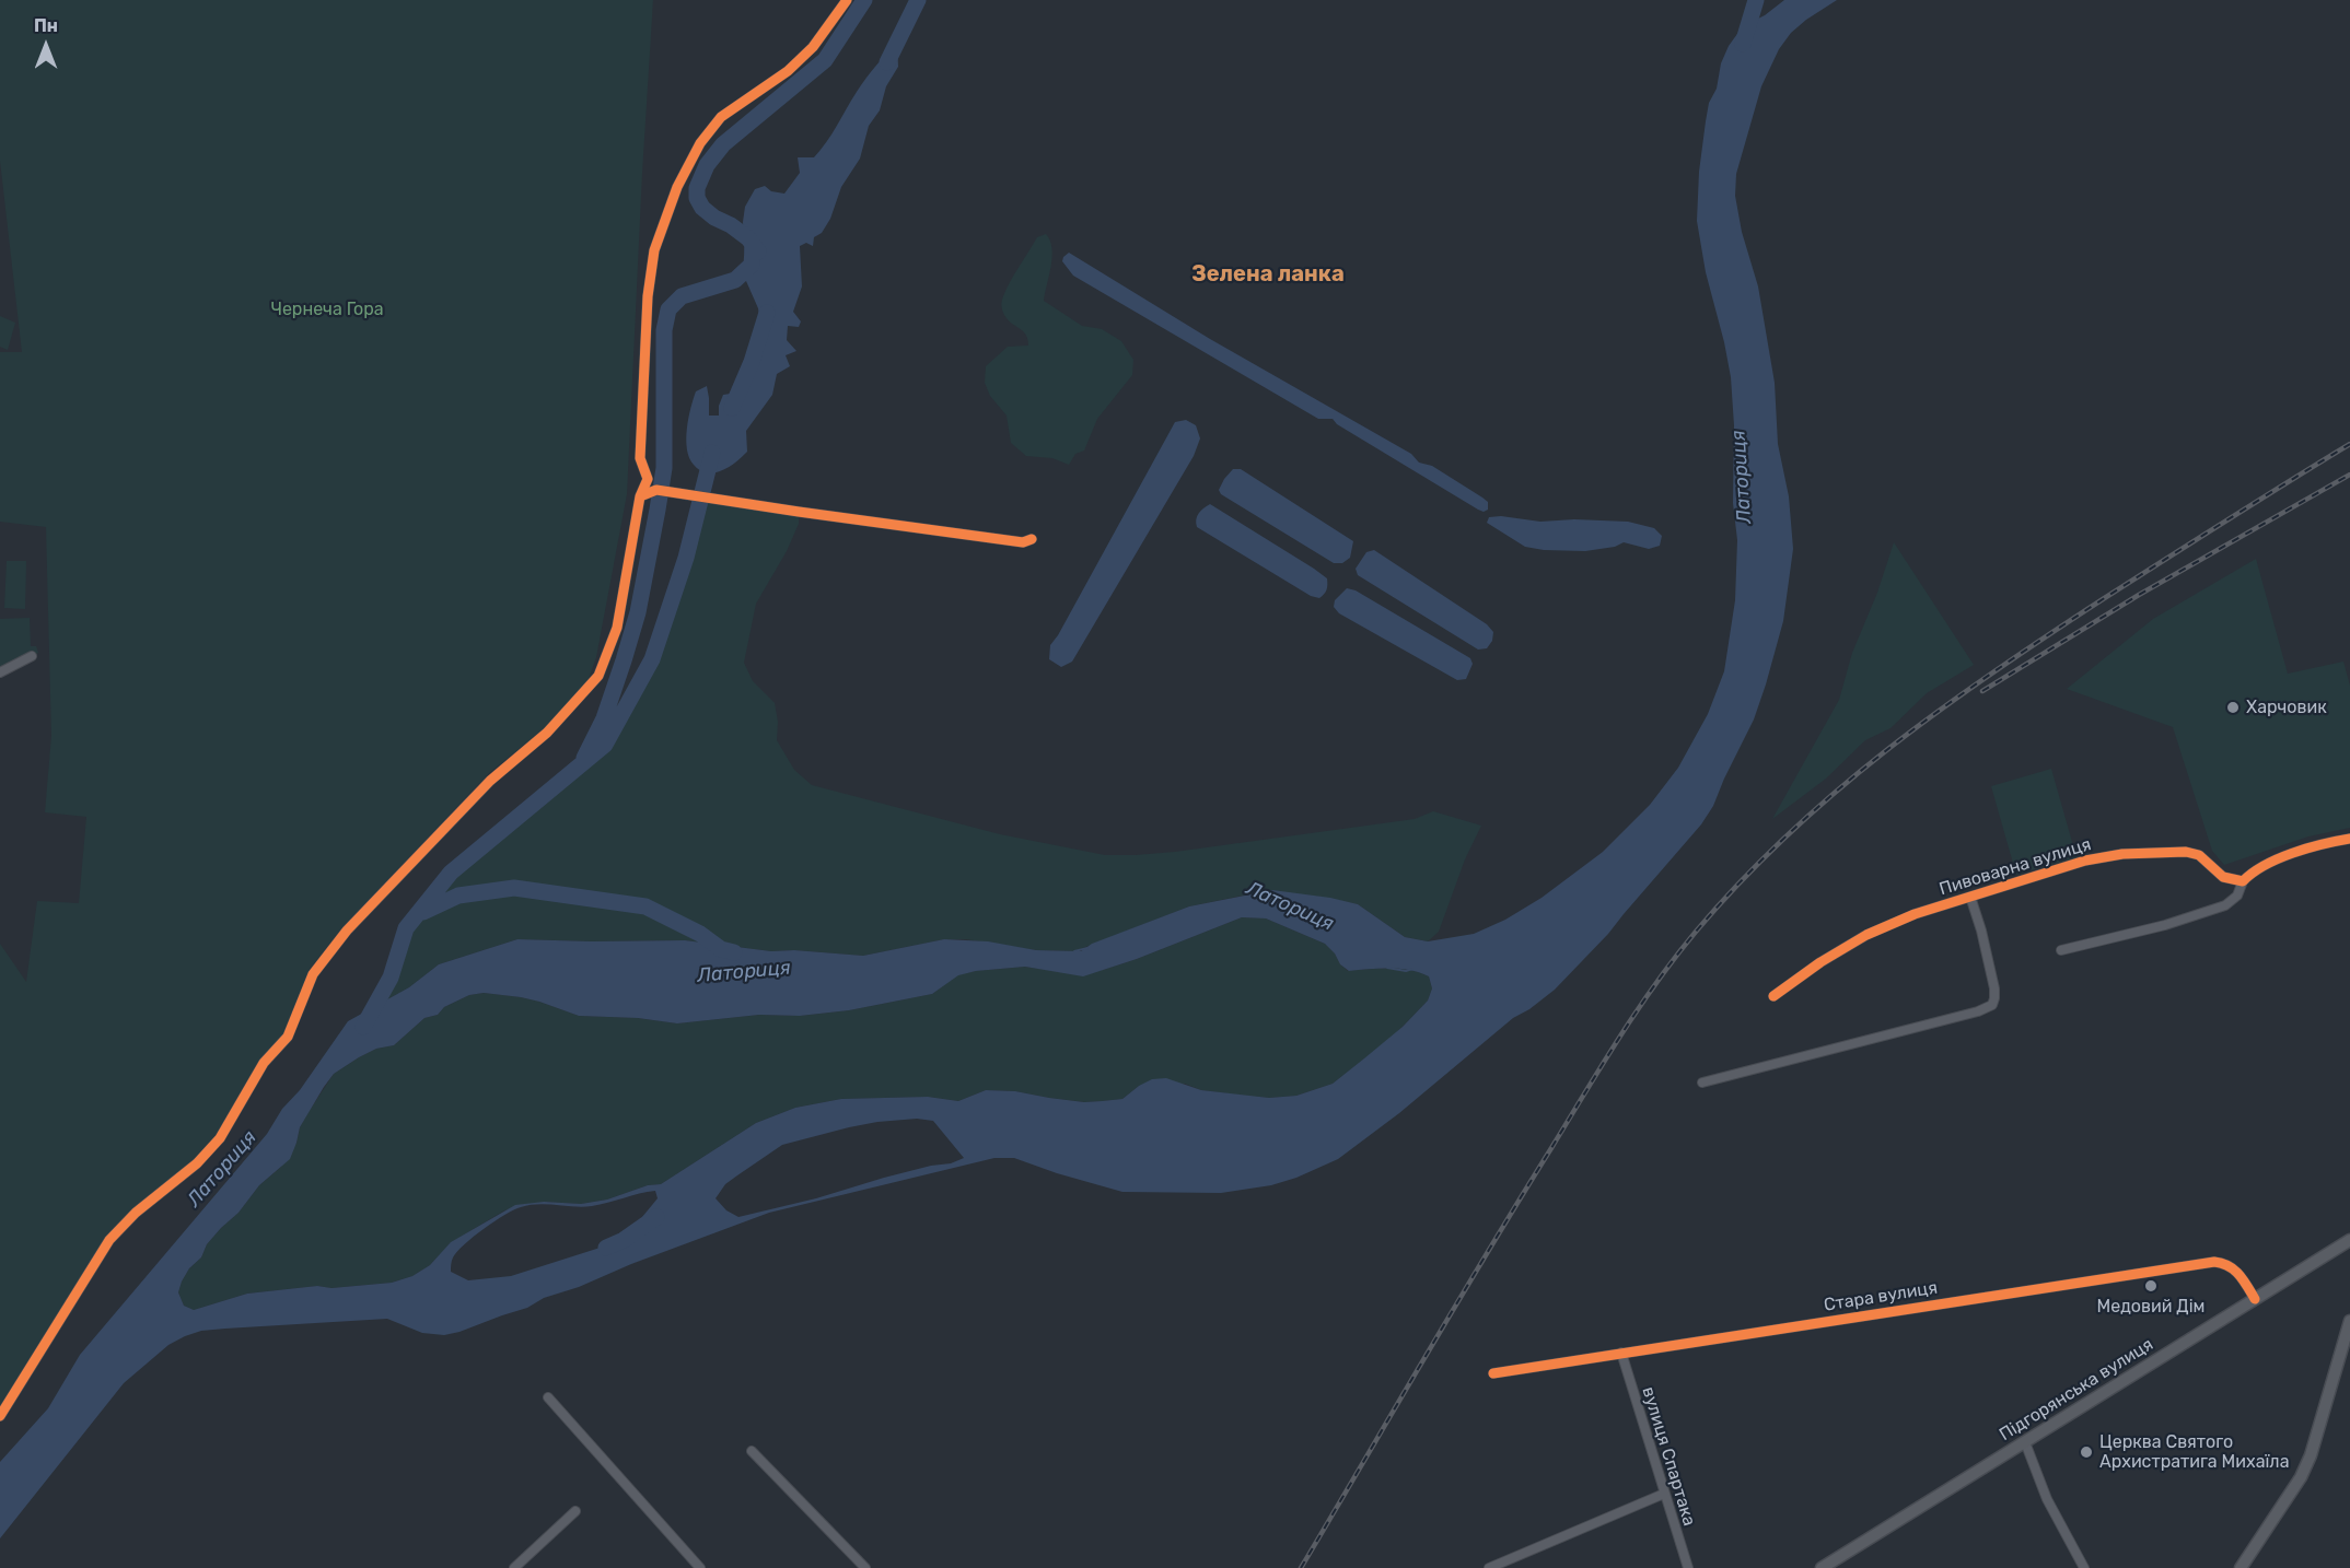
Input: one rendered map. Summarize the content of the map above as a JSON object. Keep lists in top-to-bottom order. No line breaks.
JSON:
{"streets":{"main road":["Підгорянська вулиця"],"street":["Пивоварна вулиця","Стара вулиця","вулиця Спартака"]},"crossings":[["Стара вулиця","Підгорянська вулиця"],["Стара вулиця","вулиця Спартака"]],"districts":["Зелена ланка"],"water":["Латориця"],"parks":["Чернеча Гора"],"places":["Харчовик","Медовий Дім","Церква Святого Архистратига Михаїла"],"north":"top"}
